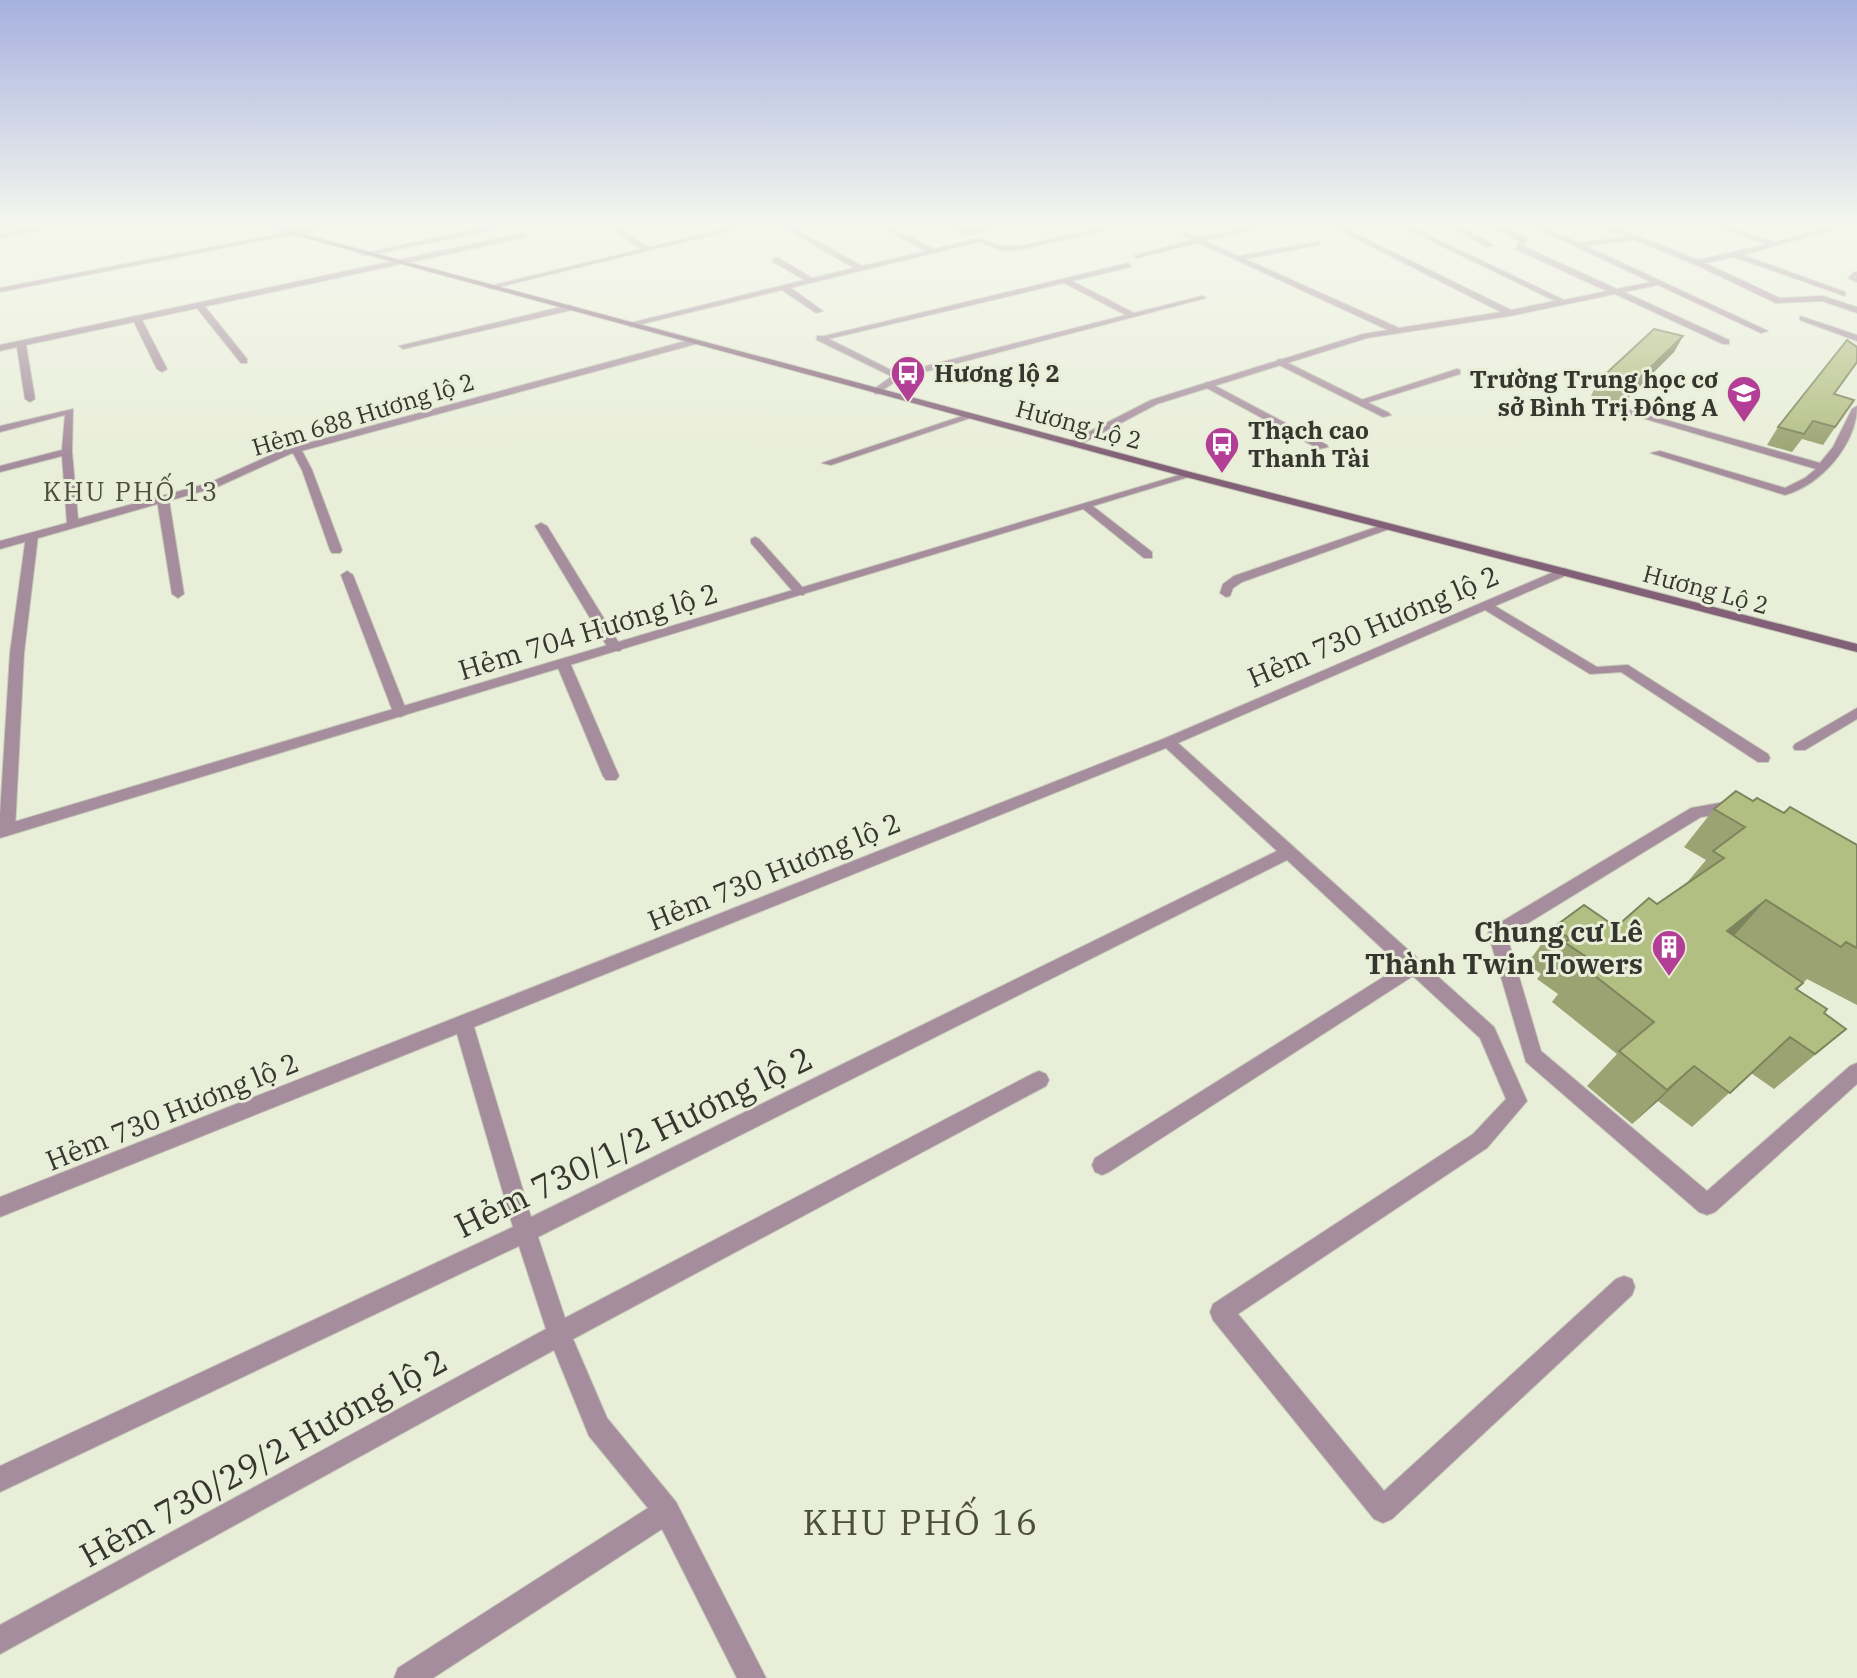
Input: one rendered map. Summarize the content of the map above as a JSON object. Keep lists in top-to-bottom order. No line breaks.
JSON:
{"streets":{"main road":["Hương Lộ 2"],"street":["Hẻm 688 Hương lộ 2","Hẻm 730 Hương lộ 2","Hẻm 704 Hương lộ 2","Hẻm 730/1/2 Hương lộ 2","Hẻm 730/29/2 Hương lộ 2"]},"crossings":[["Hẻm 688 Hương lộ 2","Hương Lộ 2"],["Hương Lộ 2","Hẻm 730 Hương lộ 2"],["Hương Lộ 2","Hẻm 704 Hương lộ 2"]],"districts":["KHU PHỐ 13","KHU PHỐ 16"],"places":{"bus stop":["Hương lộ 2","Thạch cao Thanh Tài"],"school or university":["Trường Trung học cơ sở Bình Trị Đông A"],"building":["Chung cư Lê Thành Twin Towers"]}}
